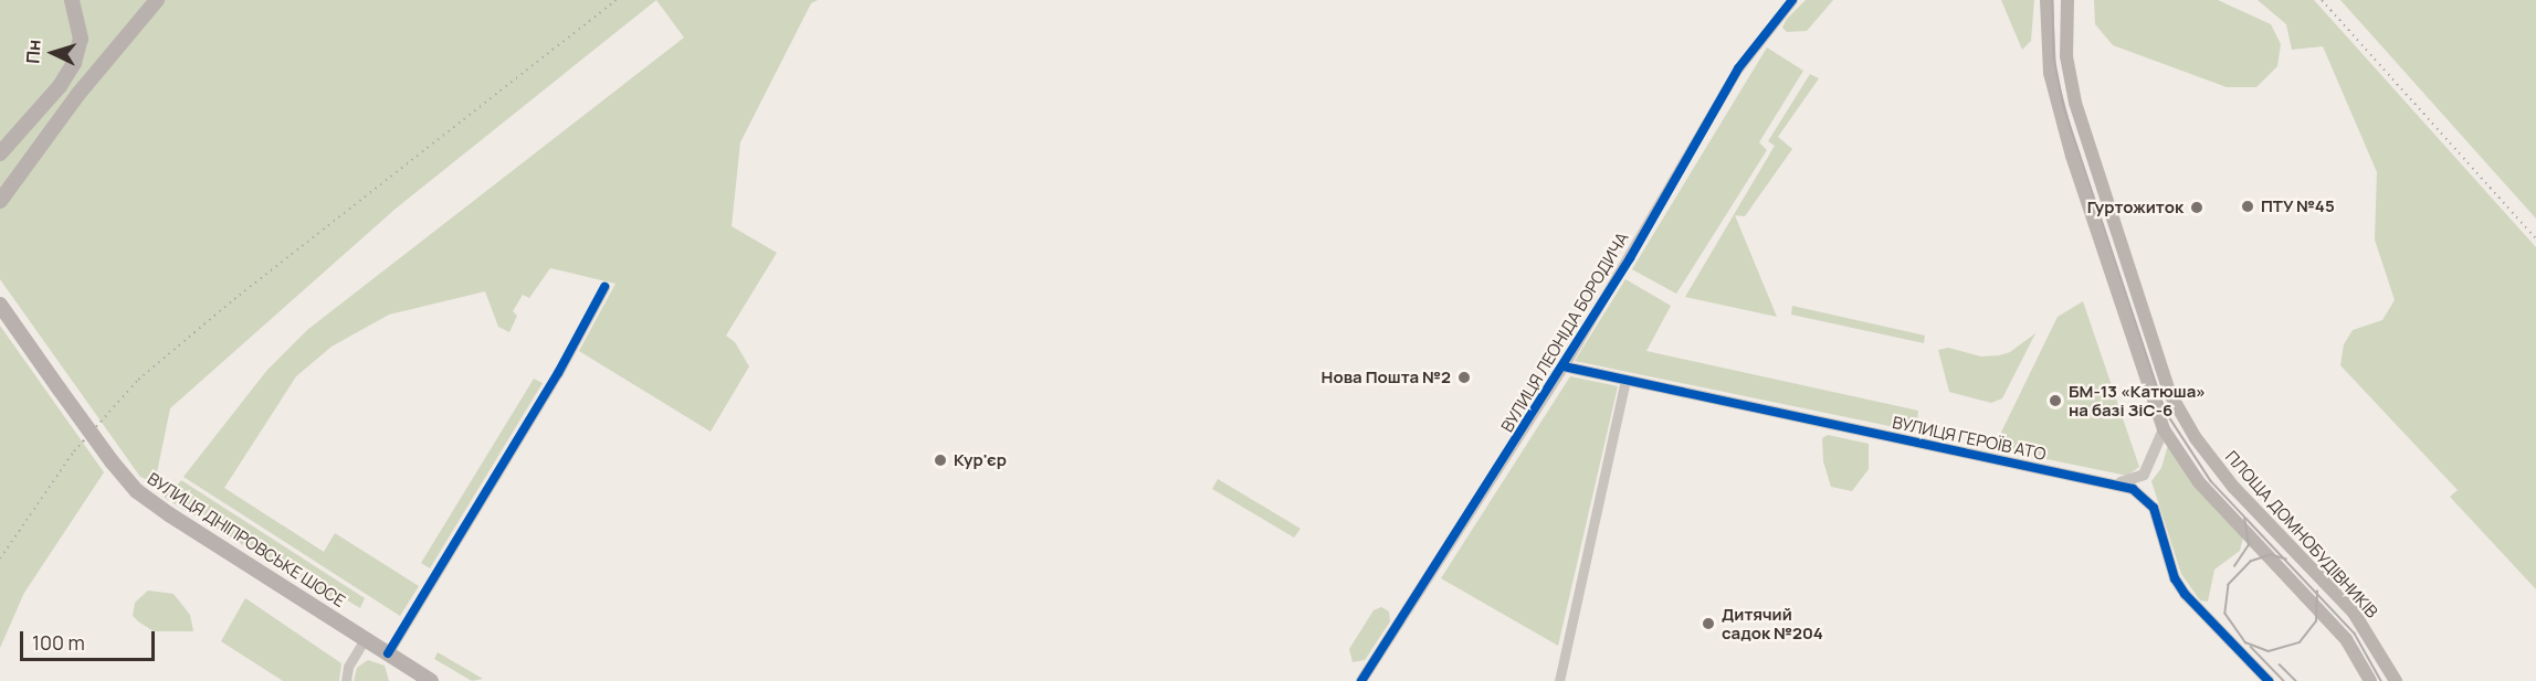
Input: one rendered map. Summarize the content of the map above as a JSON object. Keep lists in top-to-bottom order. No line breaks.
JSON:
{"streets":{"main road":["ПЛОЩА ДОМНОБУДІВНИКІВ","ВУЛИЦЯ ДНІПРОВСЬКЕ ШОСЕ"],"street":["ВУЛИЦЯ ЛЕОНІДА БОРОДИЧА","ВУЛИЦЯ ГЕРОЇВ АТО"]},"crossings":[["ВУЛИЦЯ ЛЕОНІДА БОРОДИЧА","ВУЛИЦЯ ГЕРОЇВ АТО"]],"places":["ПТУ №45","Гуртожиток","Нова Пошта №2","БМ-13 «Катюша» на базі ЗіС-6","Кур'єр","Дитячий садок №204"],"scale_bar":"100 m","north":"left"}
